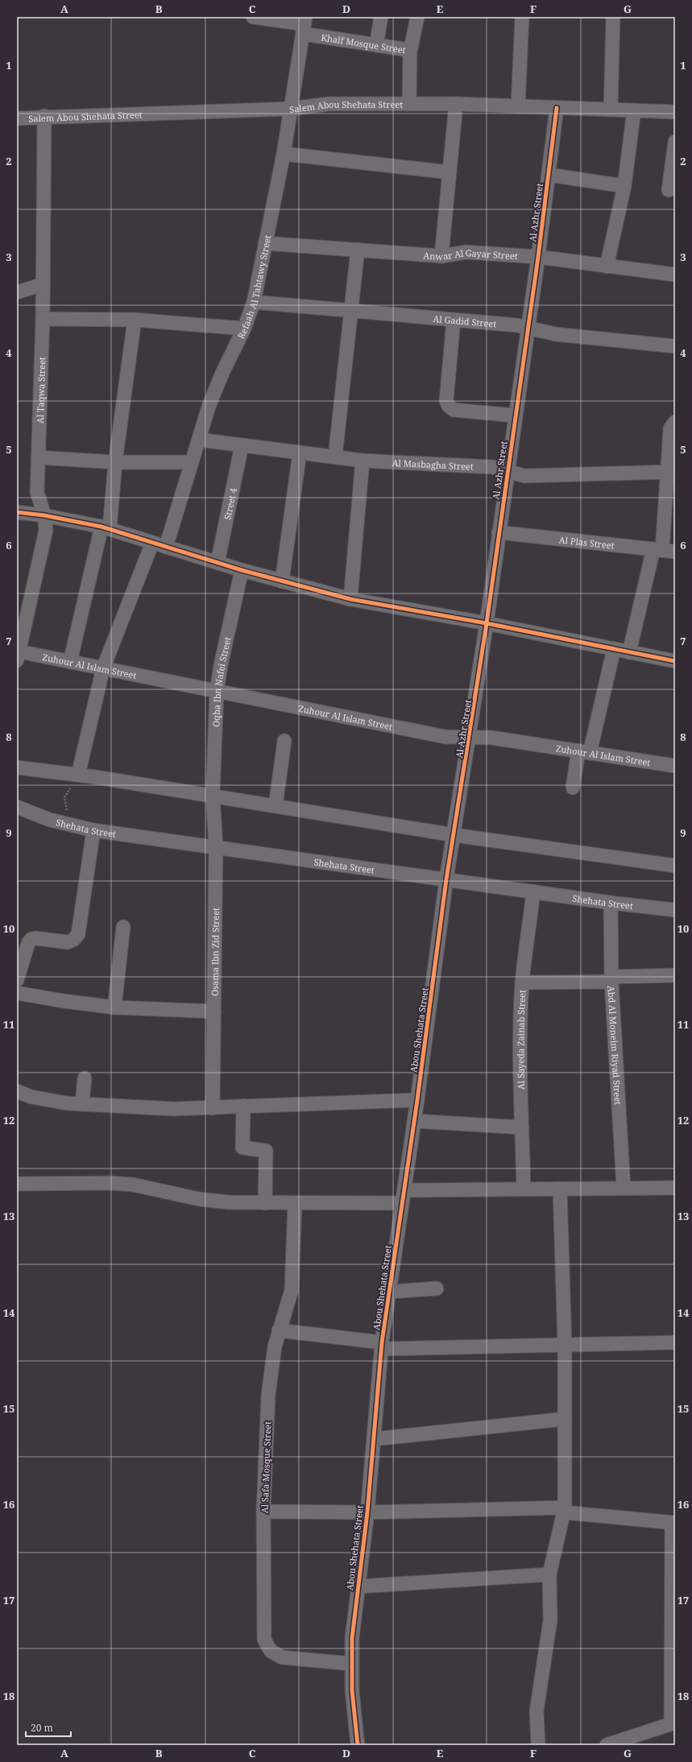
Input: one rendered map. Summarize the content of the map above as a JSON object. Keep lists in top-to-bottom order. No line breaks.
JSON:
{"streets":{"street":["Khalf Mosque Street","Salem Abou Shehata Street","Al Azhr Street","Anwar Al Gayar Street","Refaah Al Tahtawy Street","Al Gadid Street","Al Taqwa Street","Al Masbagha Street","Street 4","Al Plas Street","Zuhour Al Islam Street","Oqba Ibn Nafei Street","Shehata Street","Osama Ibn Zid Street","Abou Shehata Street","Al Sayeda Zainab Street","Abd Al Moneim Riyad Street","Al Safa Mosque Street"]},"crossings":[["Khalf Mosque Street","Refaah Al Tahtawy Street"],["Salem Abou Shehata Street","Al Azhr Street"],["Salem Abou Shehata Street","Refaah Al Tahtawy Street"],["Salem Abou Shehata Street","Al Taqwa Street"],["Al Azhr Street","Anwar Al Gayar Street"],["Al Azhr Street","Al Gadid Street"],["Al Azhr Street","Al Masbagha Street"],["Al Azhr Street","Al Plas Street"],["Al Azhr Street","Zuhour Al Islam Street"],["Al Azhr Street","Abou Shehata Street"],["Anwar Al Gayar Street","Refaah Al Tahtawy Street"],["Refaah Al Tahtawy Street","Al Gadid Street"],["Refaah Al Tahtawy Street","Al Masbagha Street"],["Al Taqwa Street","Zuhour Al Islam Street"],["Al Masbagha Street","Street 4"],["Zuhour Al Islam Street","Oqba Ibn Nafei Street"],["Oqba Ibn Nafei Street","Osama Ibn Zid Street"],["Shehata Street","Osama Ibn Zid Street"],["Shehata Street","Abou Shehata Street"],["Shehata Street","Al Sayeda Zainab Street"],["Shehata Street","Abd Al Moneim Riyad Street"],["Abou Shehata Street","Al Safa Mosque Street"]],"scale_bar":"20 m","grid":{"columns":["A","B","C","D","E","F","G"],"rows":["1","2","3","4","5","6","7","8","9","10","11","12","13","14","15","16","17","18"]}}
